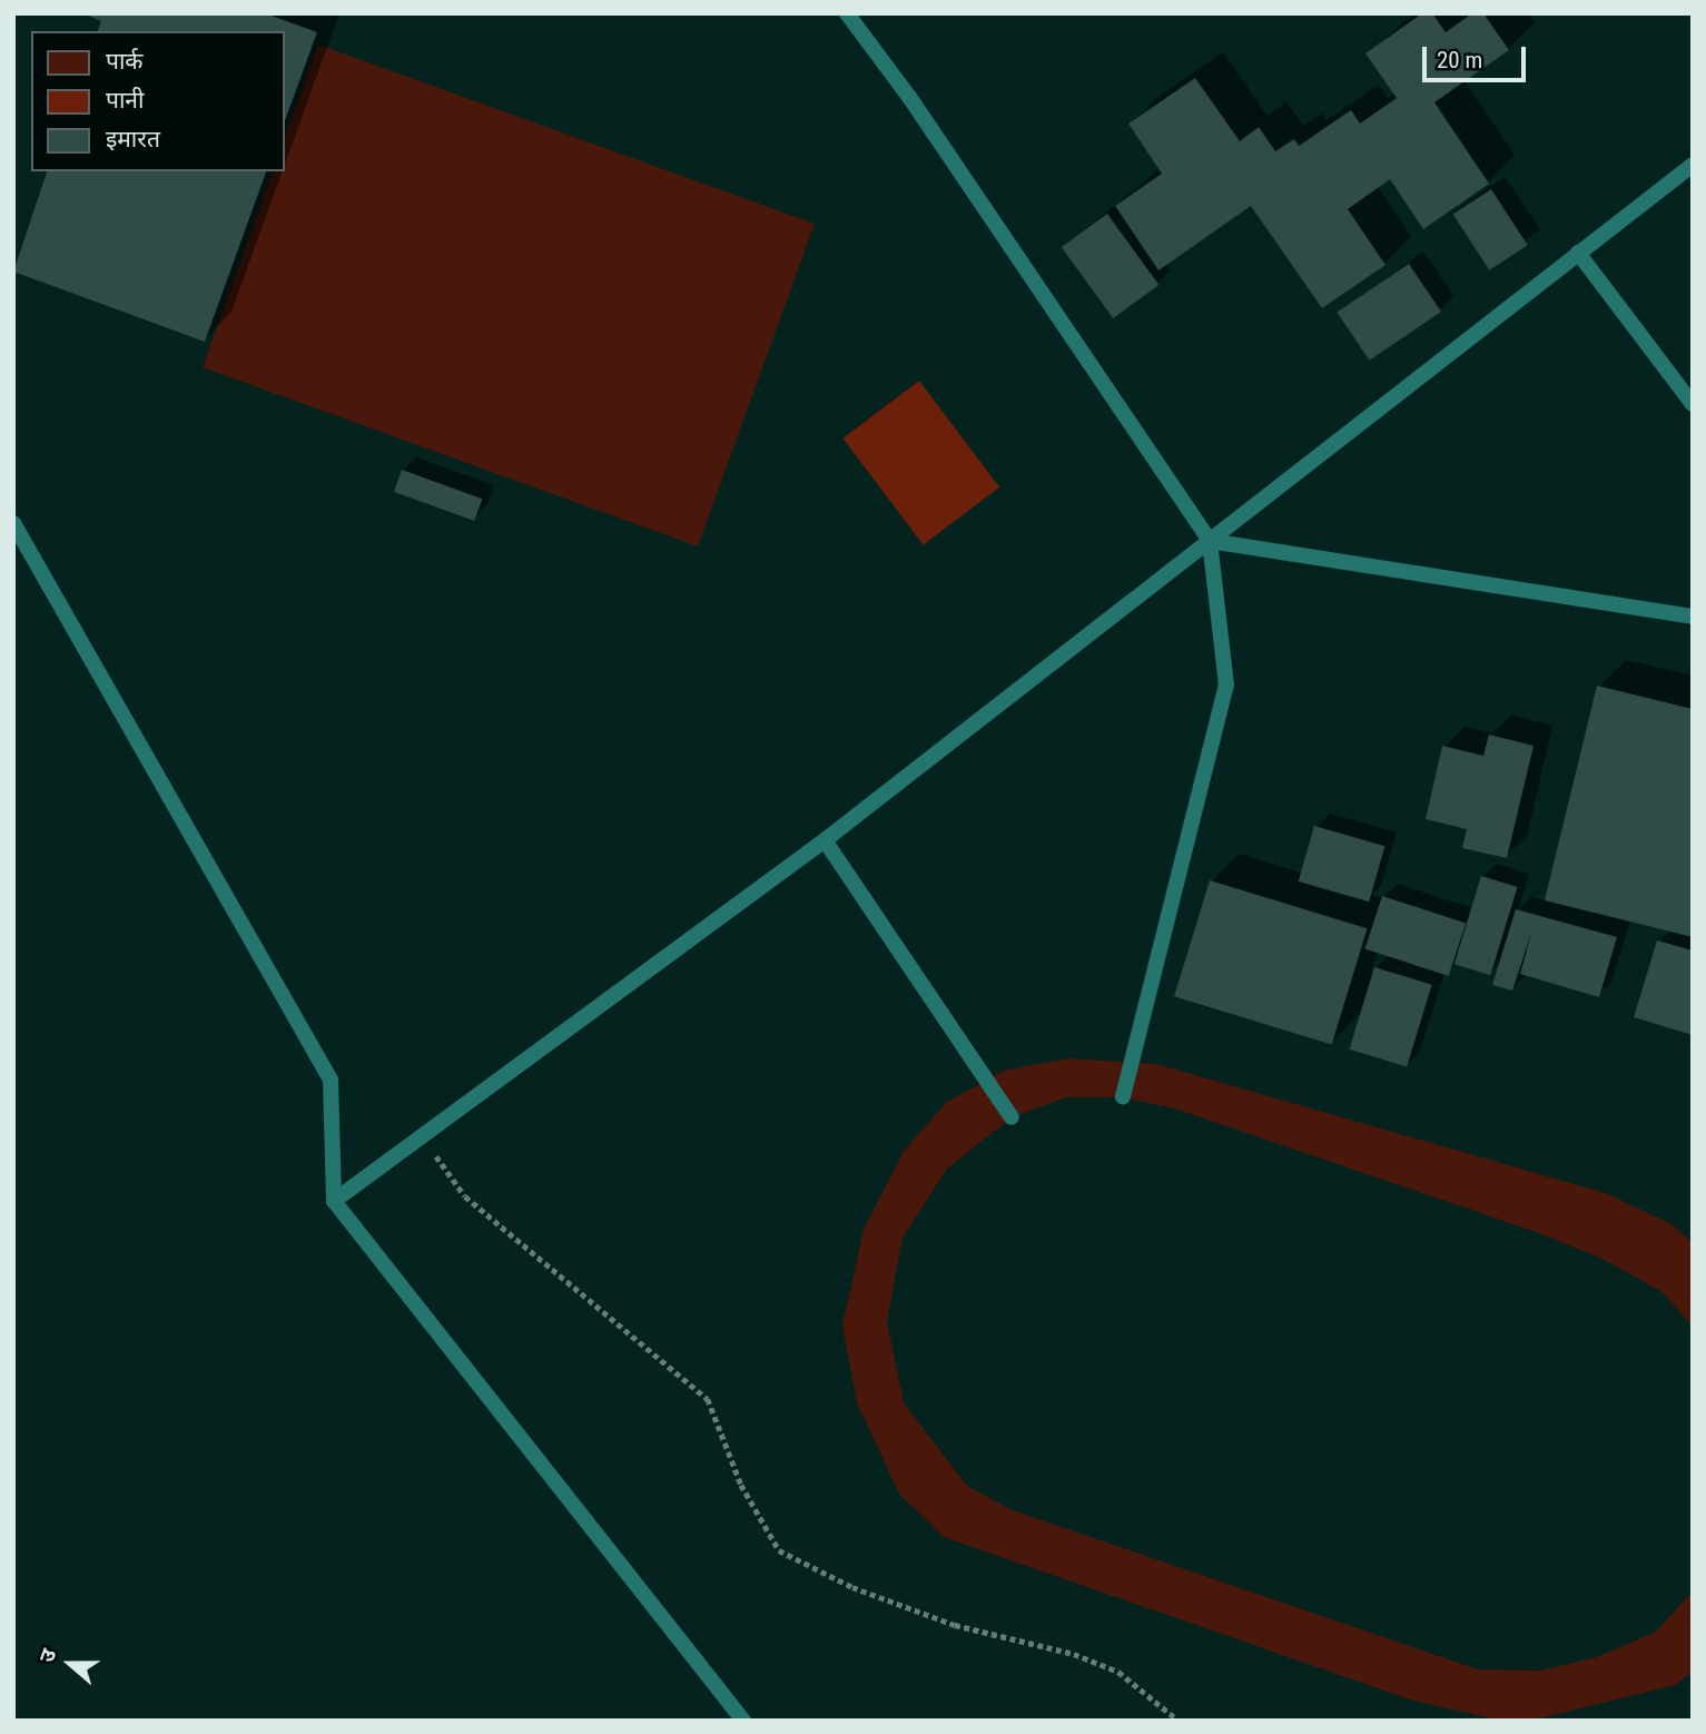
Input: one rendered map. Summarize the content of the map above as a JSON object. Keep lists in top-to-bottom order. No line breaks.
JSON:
{"legend":["पार्क","पानी","इमारत"],"scale_bar":"20 m","north":"left"}
